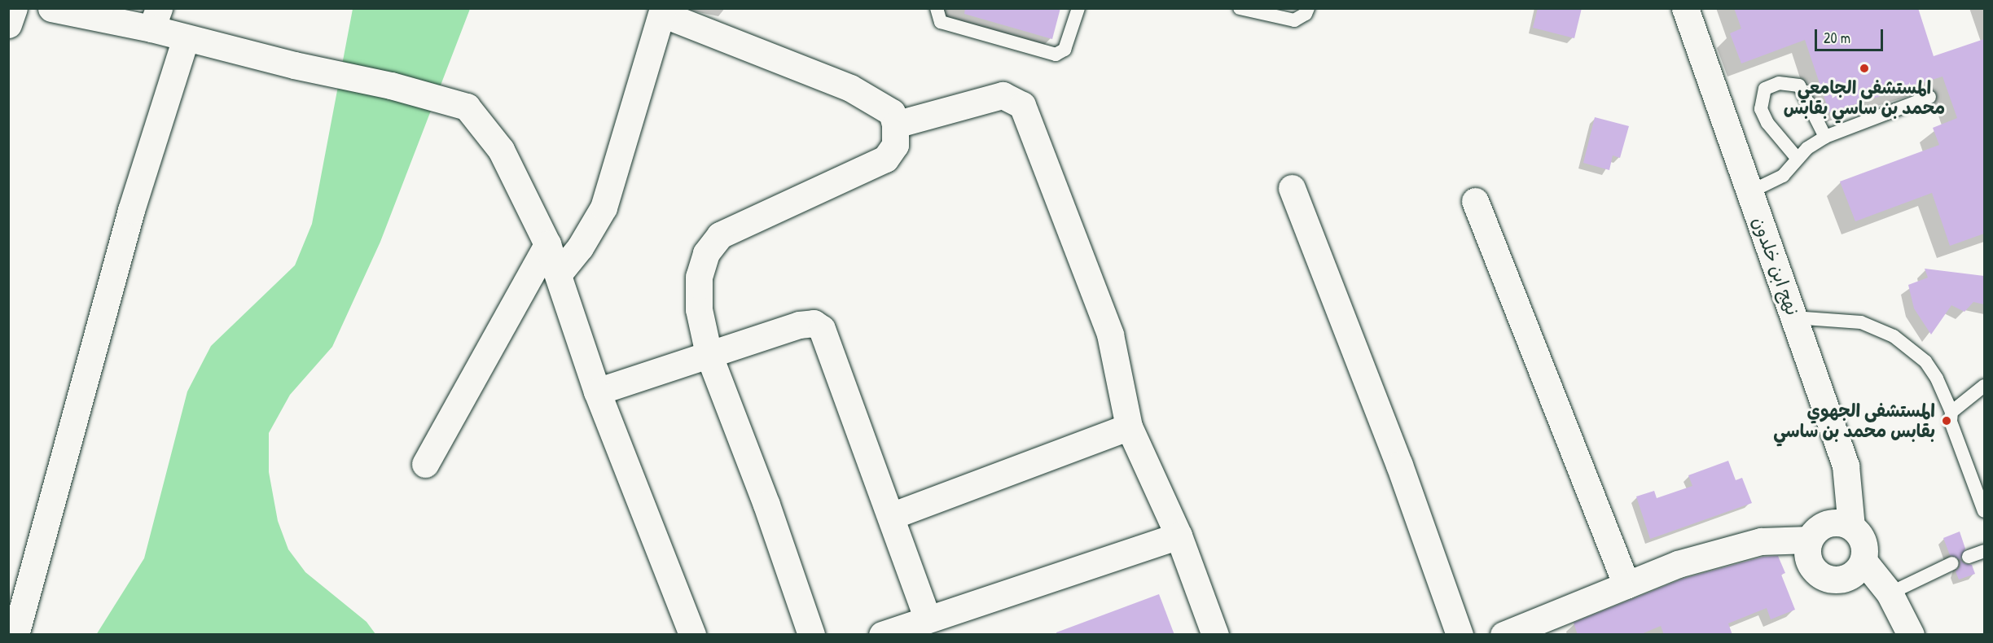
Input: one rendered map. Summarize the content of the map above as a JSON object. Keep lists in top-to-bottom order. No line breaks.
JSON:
{"streets":{"street":["نهج ابن خلدون"]},"places":["المستشفى الجامعي محمد بن ساسي بقابس","المستشفى الجهوي بقابس محمد بن ساسي"],"scale_bar":"20 m"}
